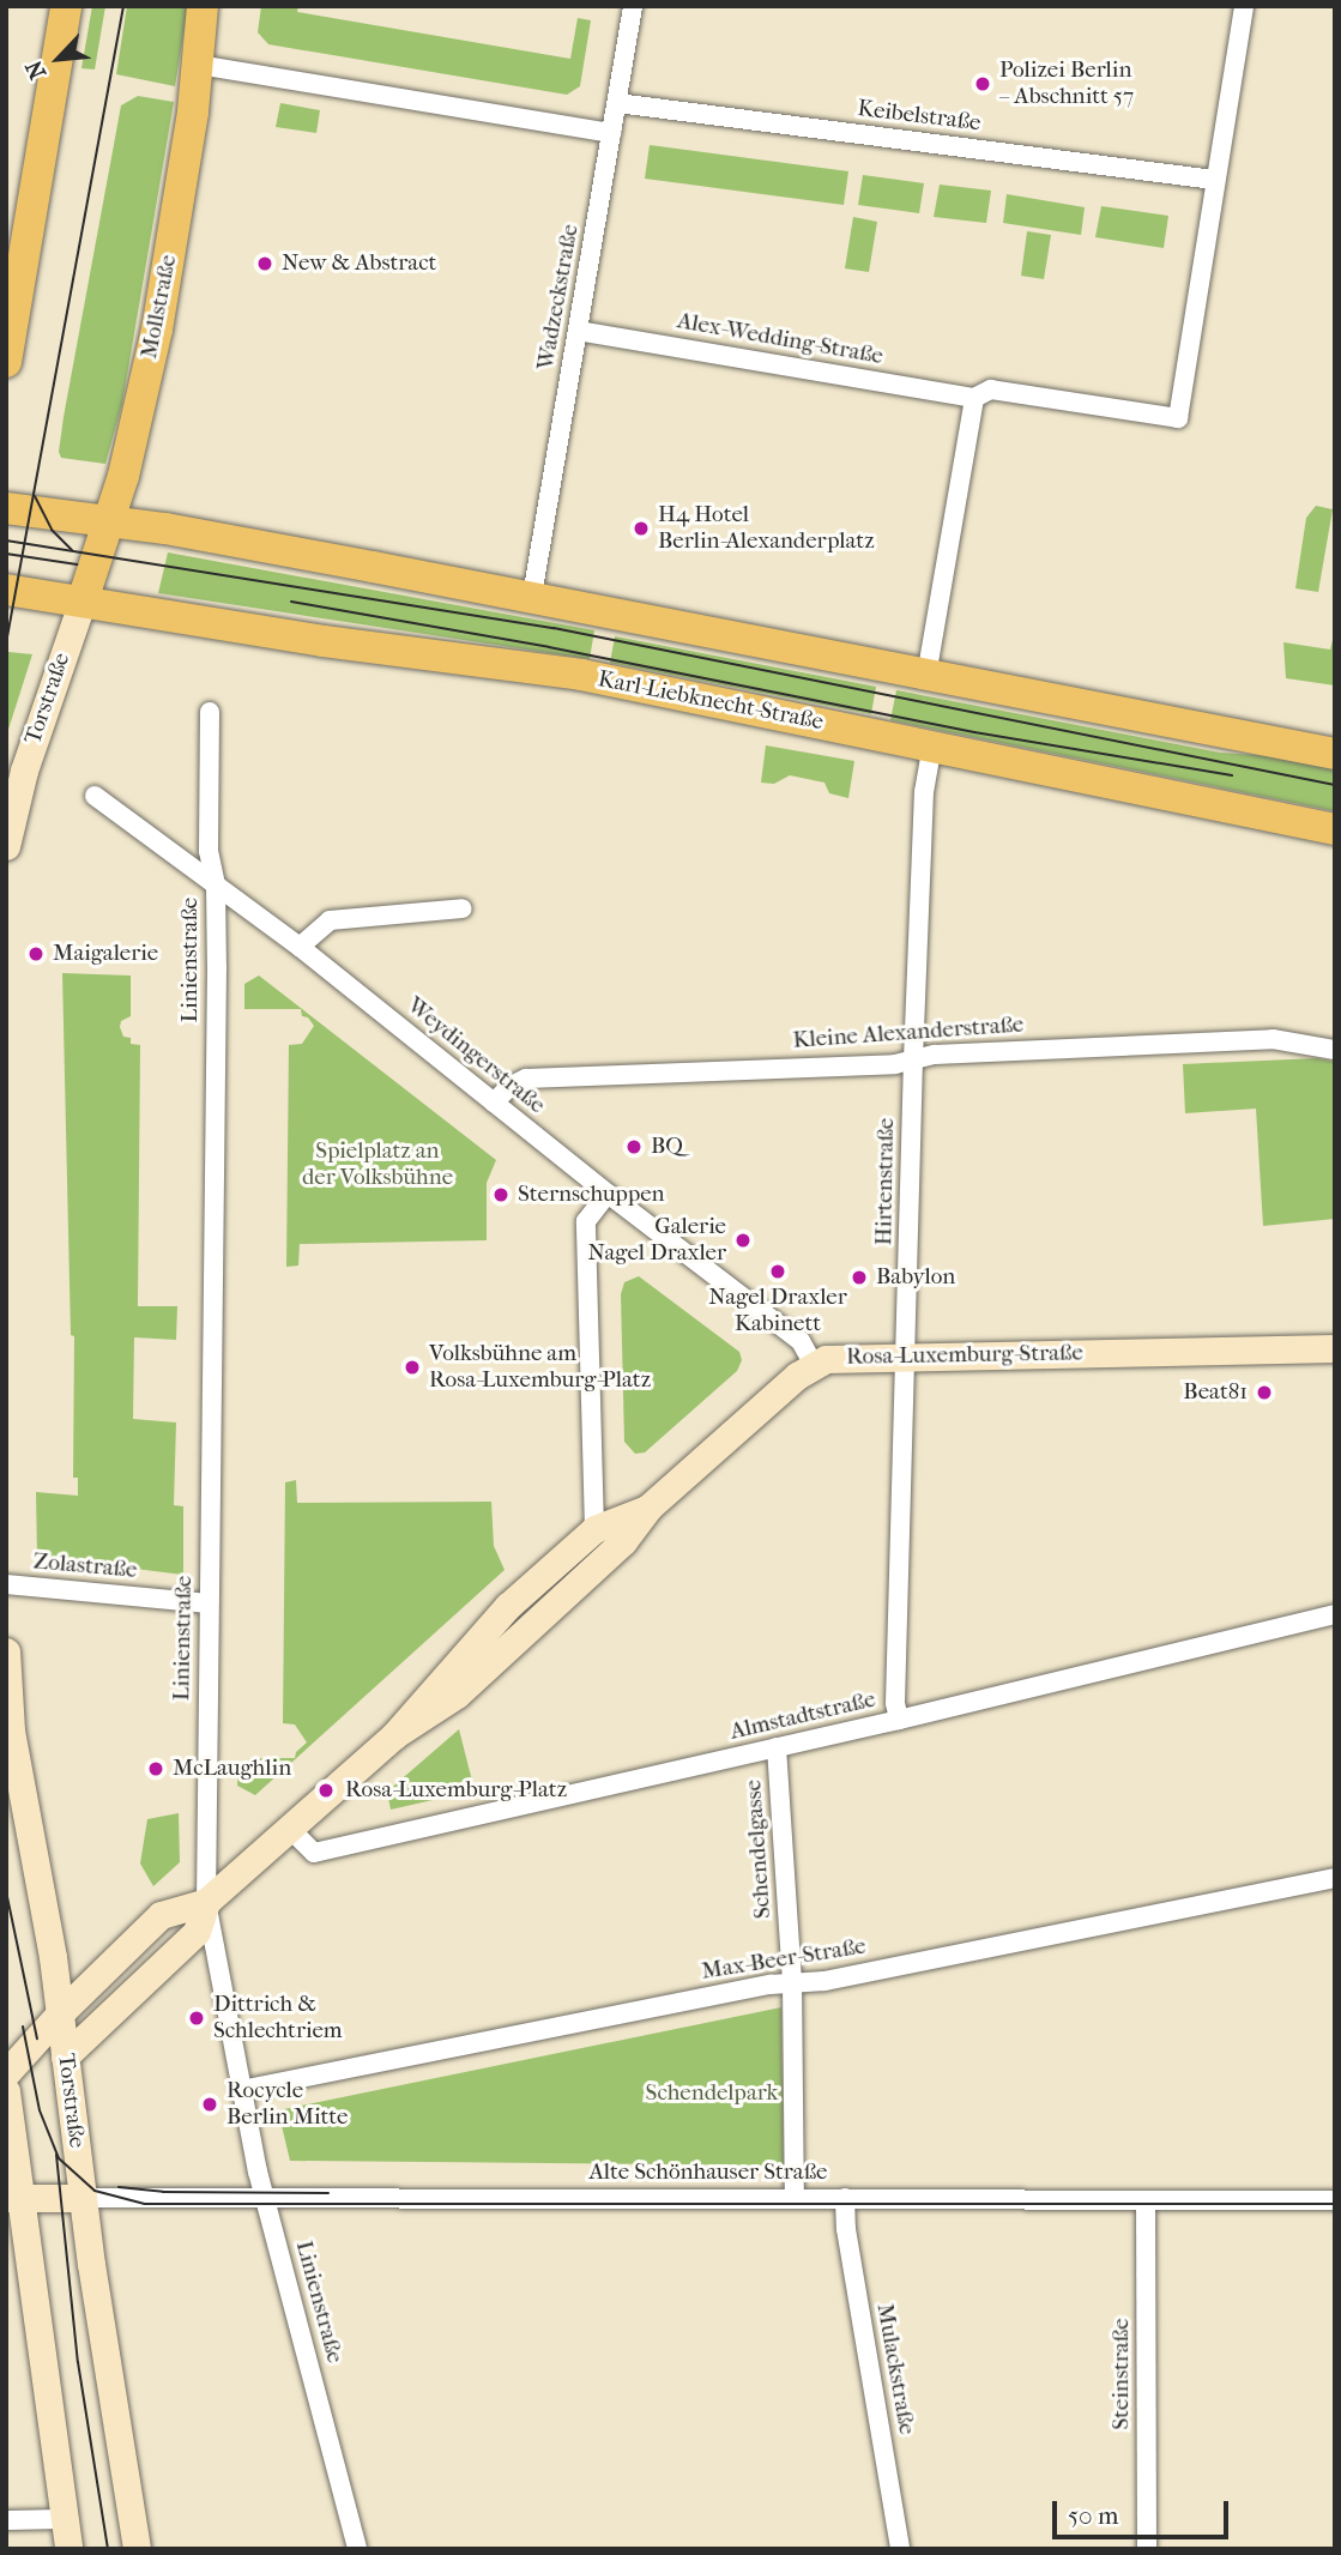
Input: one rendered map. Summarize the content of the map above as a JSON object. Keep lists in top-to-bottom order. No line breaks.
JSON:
{"streets":{"main road":["Mollstraße","Karl-Liebknecht-Straße"],"street":["Keibelstraße","Wadzeckstraße","Alex-Wedding-Straße","Torstraße","Linienstraße","Kleine Alexanderstraße","Weydingerstraße","Hirtenstraße","Rosa-Luxemburg-Straße","Zolastraße","Almstadtstraße","Schendelgasse","Max-Beer-Straße","Alte Schönhauser Straße","Mulackstraße","Steinstraße"]},"crossings":[["Keibelstraße","Wadzeckstraße"],["Keibelstraße","Alex-Wedding-Straße"],["Wadzeckstraße","Alex-Wedding-Straße"],["Mollstraße","Torstraße"],["Mollstraße","Karl-Liebknecht-Straße"],["Torstraße","Karl-Liebknecht-Straße"],["Torstraße","Rosa-Luxemburg-Straße"],["Torstraße","Alte Schönhauser Straße"],["Karl-Liebknecht-Straße","Hirtenstraße"],["Linienstraße","Weydingerstraße"],["Linienstraße","Rosa-Luxemburg-Straße"],["Linienstraße","Zolastraße"],["Linienstraße","Max-Beer-Straße"],["Linienstraße","Alte Schönhauser Straße"],["Kleine Alexanderstraße","Weydingerstraße"],["Kleine Alexanderstraße","Hirtenstraße"],["Weydingerstraße","Rosa-Luxemburg-Straße"],["Hirtenstraße","Rosa-Luxemburg-Straße"],["Hirtenstraße","Almstadtstraße"],["Rosa-Luxemburg-Straße","Almstadtstraße"],["Almstadtstraße","Schendelgasse"],["Schendelgasse","Max-Beer-Straße"],["Schendelgasse","Alte Schönhauser Straße"],["Alte Schönhauser Straße","Mulackstraße"],["Alte Schönhauser Straße","Steinstraße"]],"parks":["Spielplatz an der Volksbühne","Schendelpark"],"places":["Polizei Berlin – Abschnitt 57","New & Abstract","H4 Hotel Berlin-Alexanderplatz","Maigalerie","BQ","Sternschuppen","Galerie Nagel Draxler","Nagel Draxler Kabinett","Babylon","Volksbühne am Rosa-Luxemburg-Platz","Beat81","McLaughlin","Rosa-Luxemburg-Platz","Dittrich & Schlechtriem","Rocycle Berlin Mitte"],"scale_bar":"50 m","north":"bottom left"}
